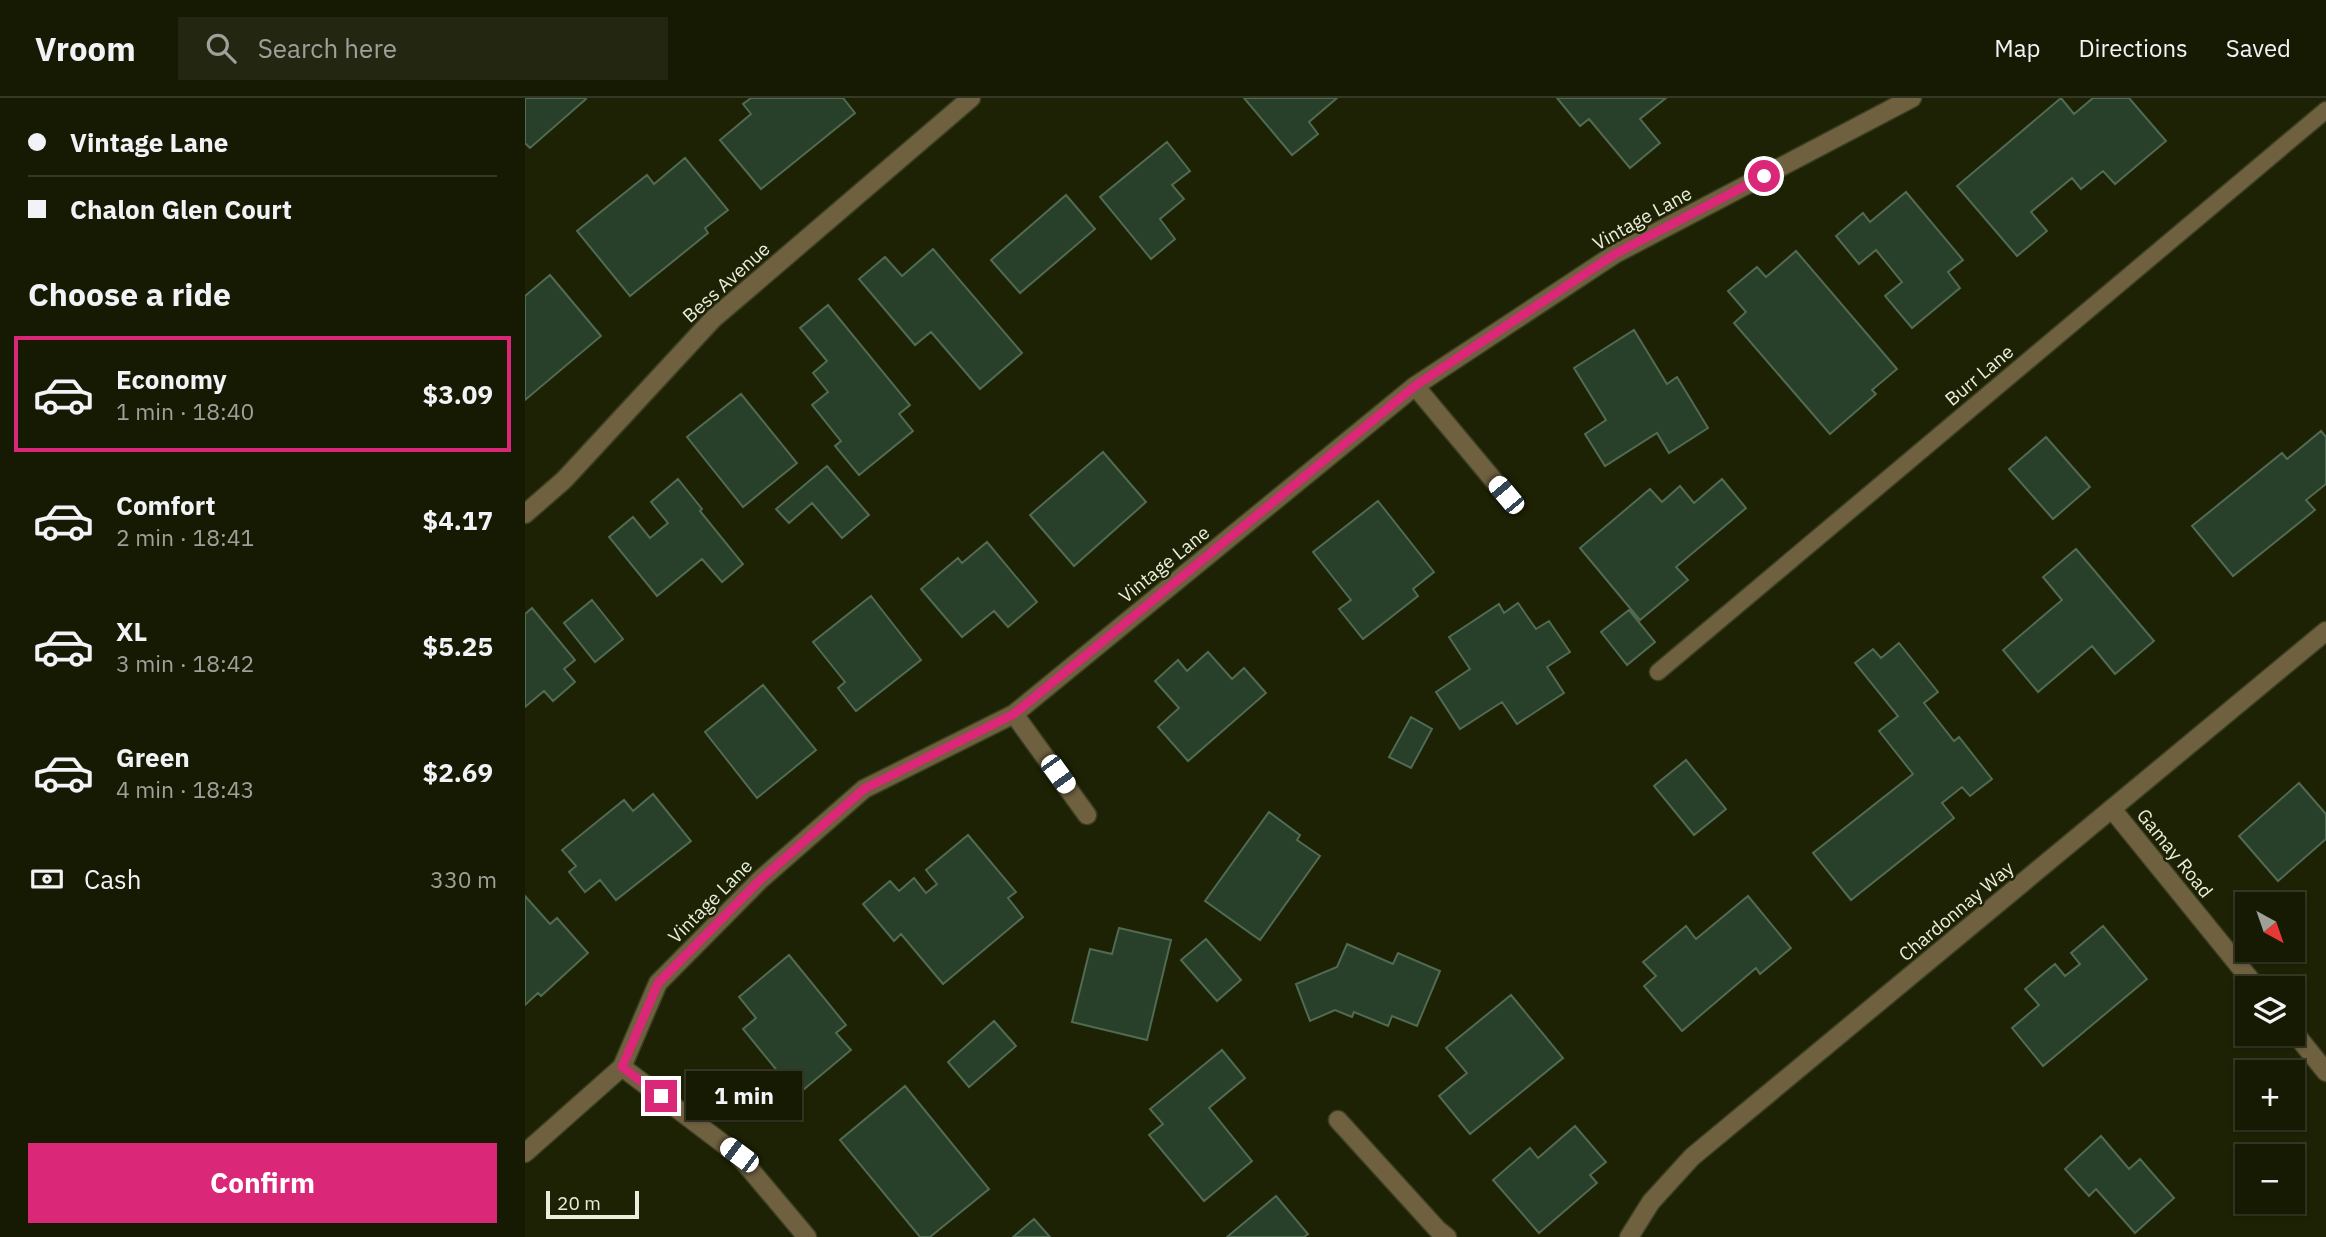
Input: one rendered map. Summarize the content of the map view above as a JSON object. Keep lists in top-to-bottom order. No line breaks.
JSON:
{"streets":{"street":["Vintage Lane","Bess Avenue","Gamay Road","Chardonnay Way"],"lane":["Burr Lane"]},"crossings":[["Gamay Road","Chardonnay Way"]],"scale_bar":"20 m","north":"bottom right","page":{"header":"Vroom","search":"Search here","nav":["Map","Directions","Saved"],"banner":["Vintage Lane","Chalon Glen Court"],"heading":"Choose a ride","list":[{"name":"Economy","note":"1 min · 18:40","value":"$3.09"},{"name":"Comfort","note":"2 min · 18:41","value":"$4.17"},{"name":"XL","note":"3 min · 18:42","value":"$5.25"},{"name":"Green","note":"4 min · 18:43","value":"$2.69"}],"pay":["Cash","330 m"],"map_buttons":["+","−"],"bubble":"1 min","buttons":"Confirm","scale":"20 m"}}
